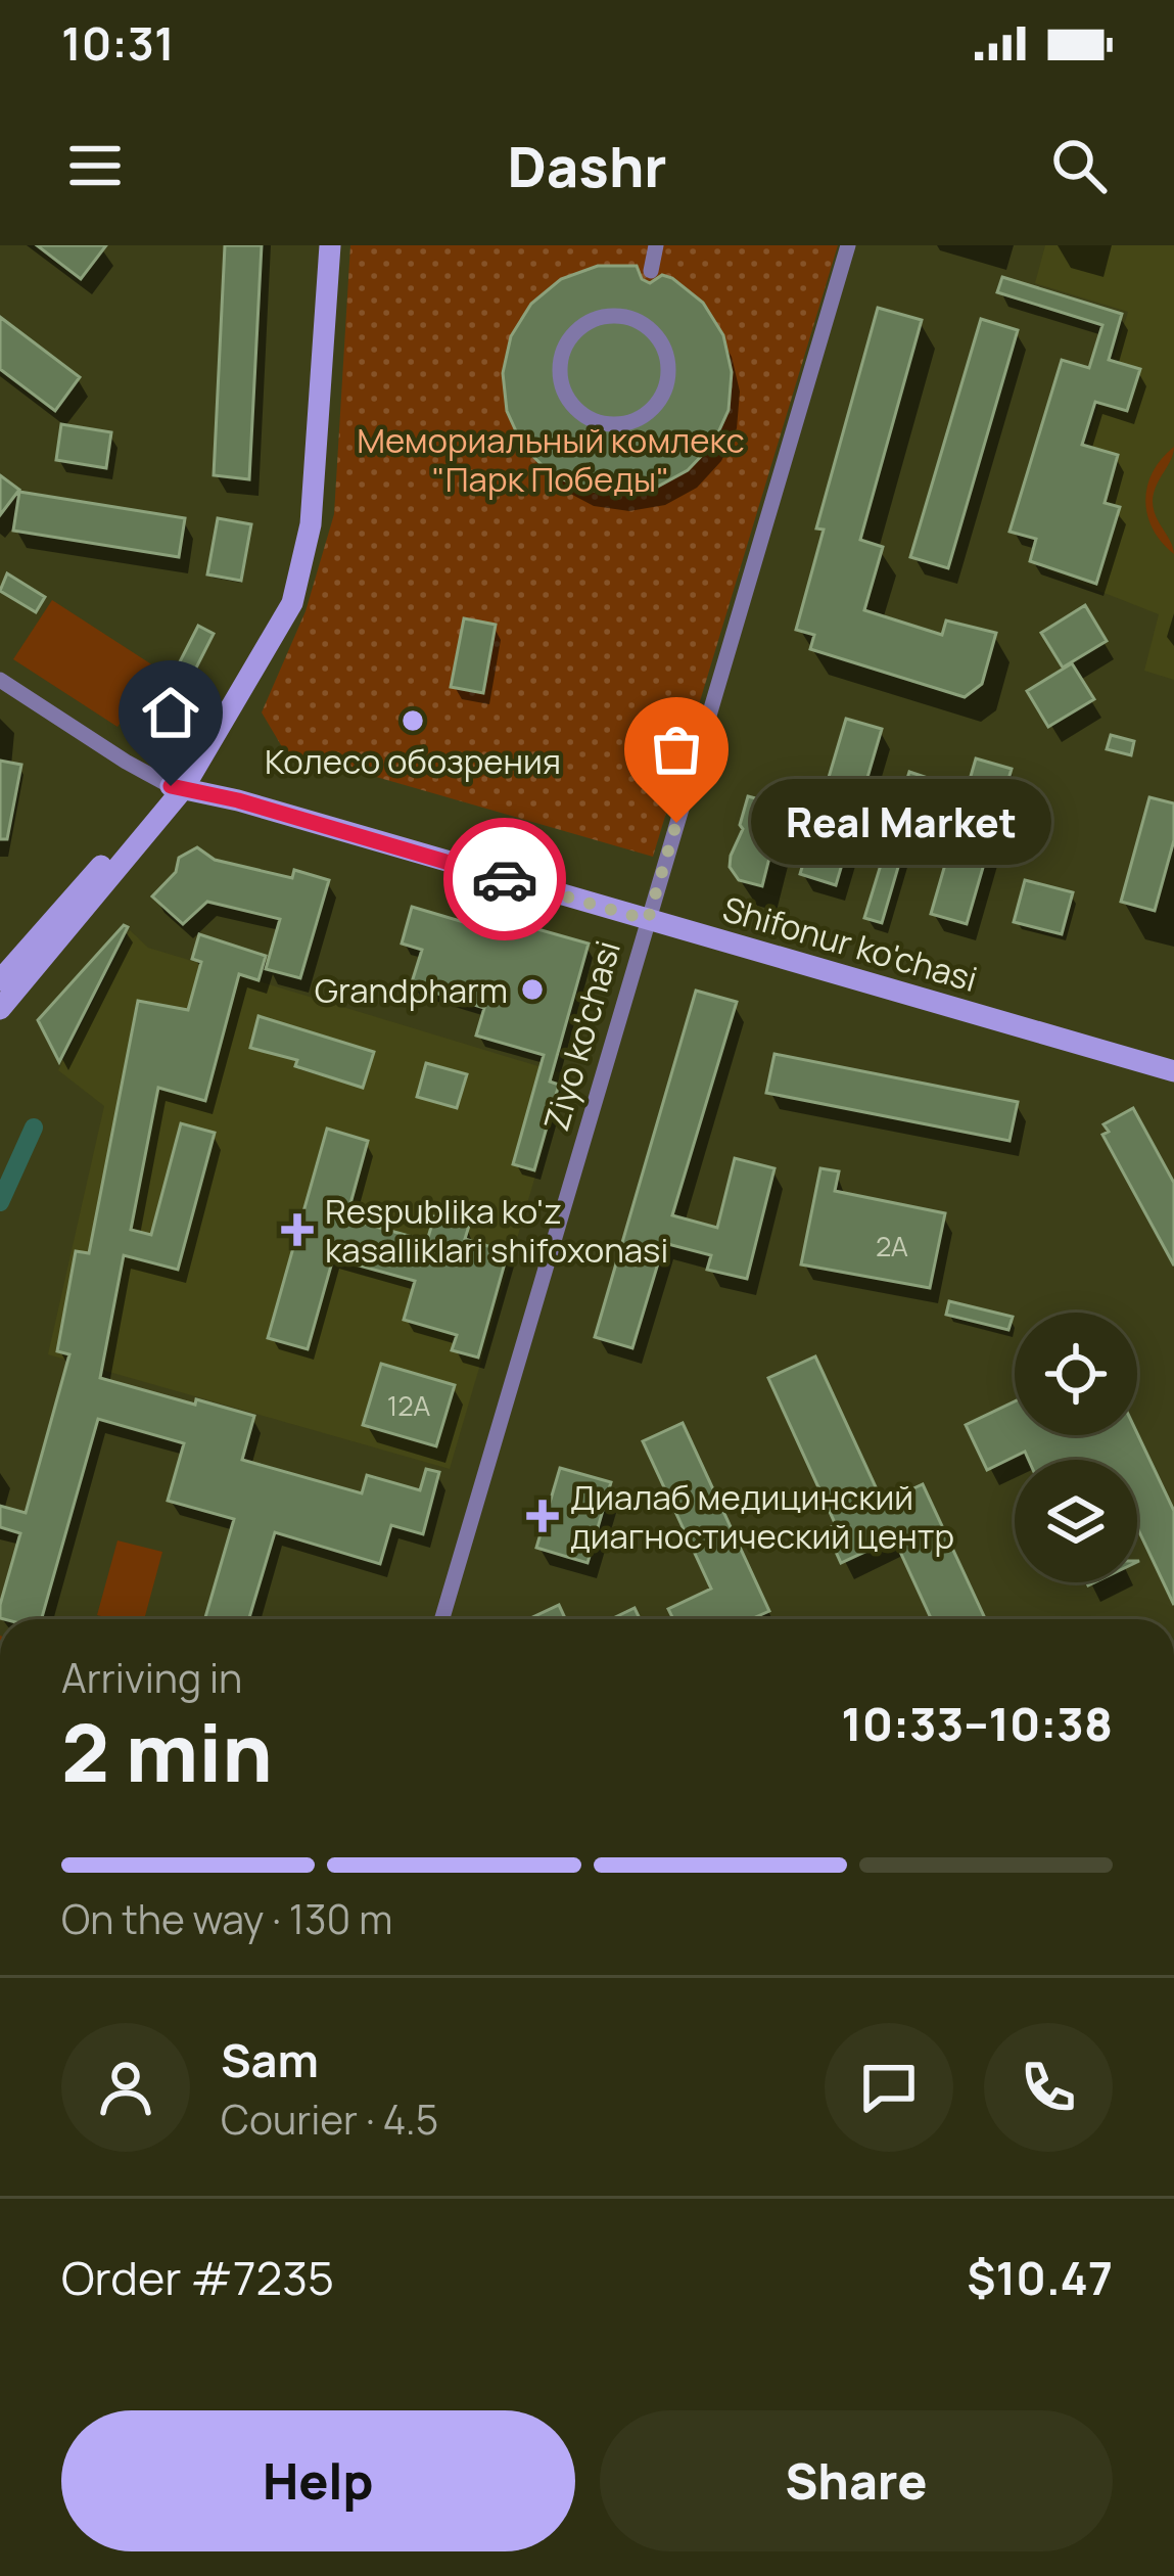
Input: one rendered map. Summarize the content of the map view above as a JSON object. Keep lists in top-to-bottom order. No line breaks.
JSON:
{"streets":{"main road":["Shifonur ko'chasi"],"street":["Ziyo ko'chasi"]},"crossings":[["Shifonur ko'chasi","Ziyo ko'chasi"]],"parks":["Мемориальный комлекс \"Парк Победы\""],"places":{"other":["Колесо обозрения","Real Market","Grandpharm"],"health":["Respublika ko'z kasalliklari shifoxonasi","Диалаб медицинский диагностический центр"]},"house_numbers":["2A","12A"],"page":{"status":"10:31","header":"Dashr","bubble":"Real Market","heading":["2 min","Arriving in","10:33–10:38"],"panel":["Sam","Courier · 4.5","Order #7235","$10.47"],"bar":"On the way · 130 m","buttons":["Help","Share"]}}
